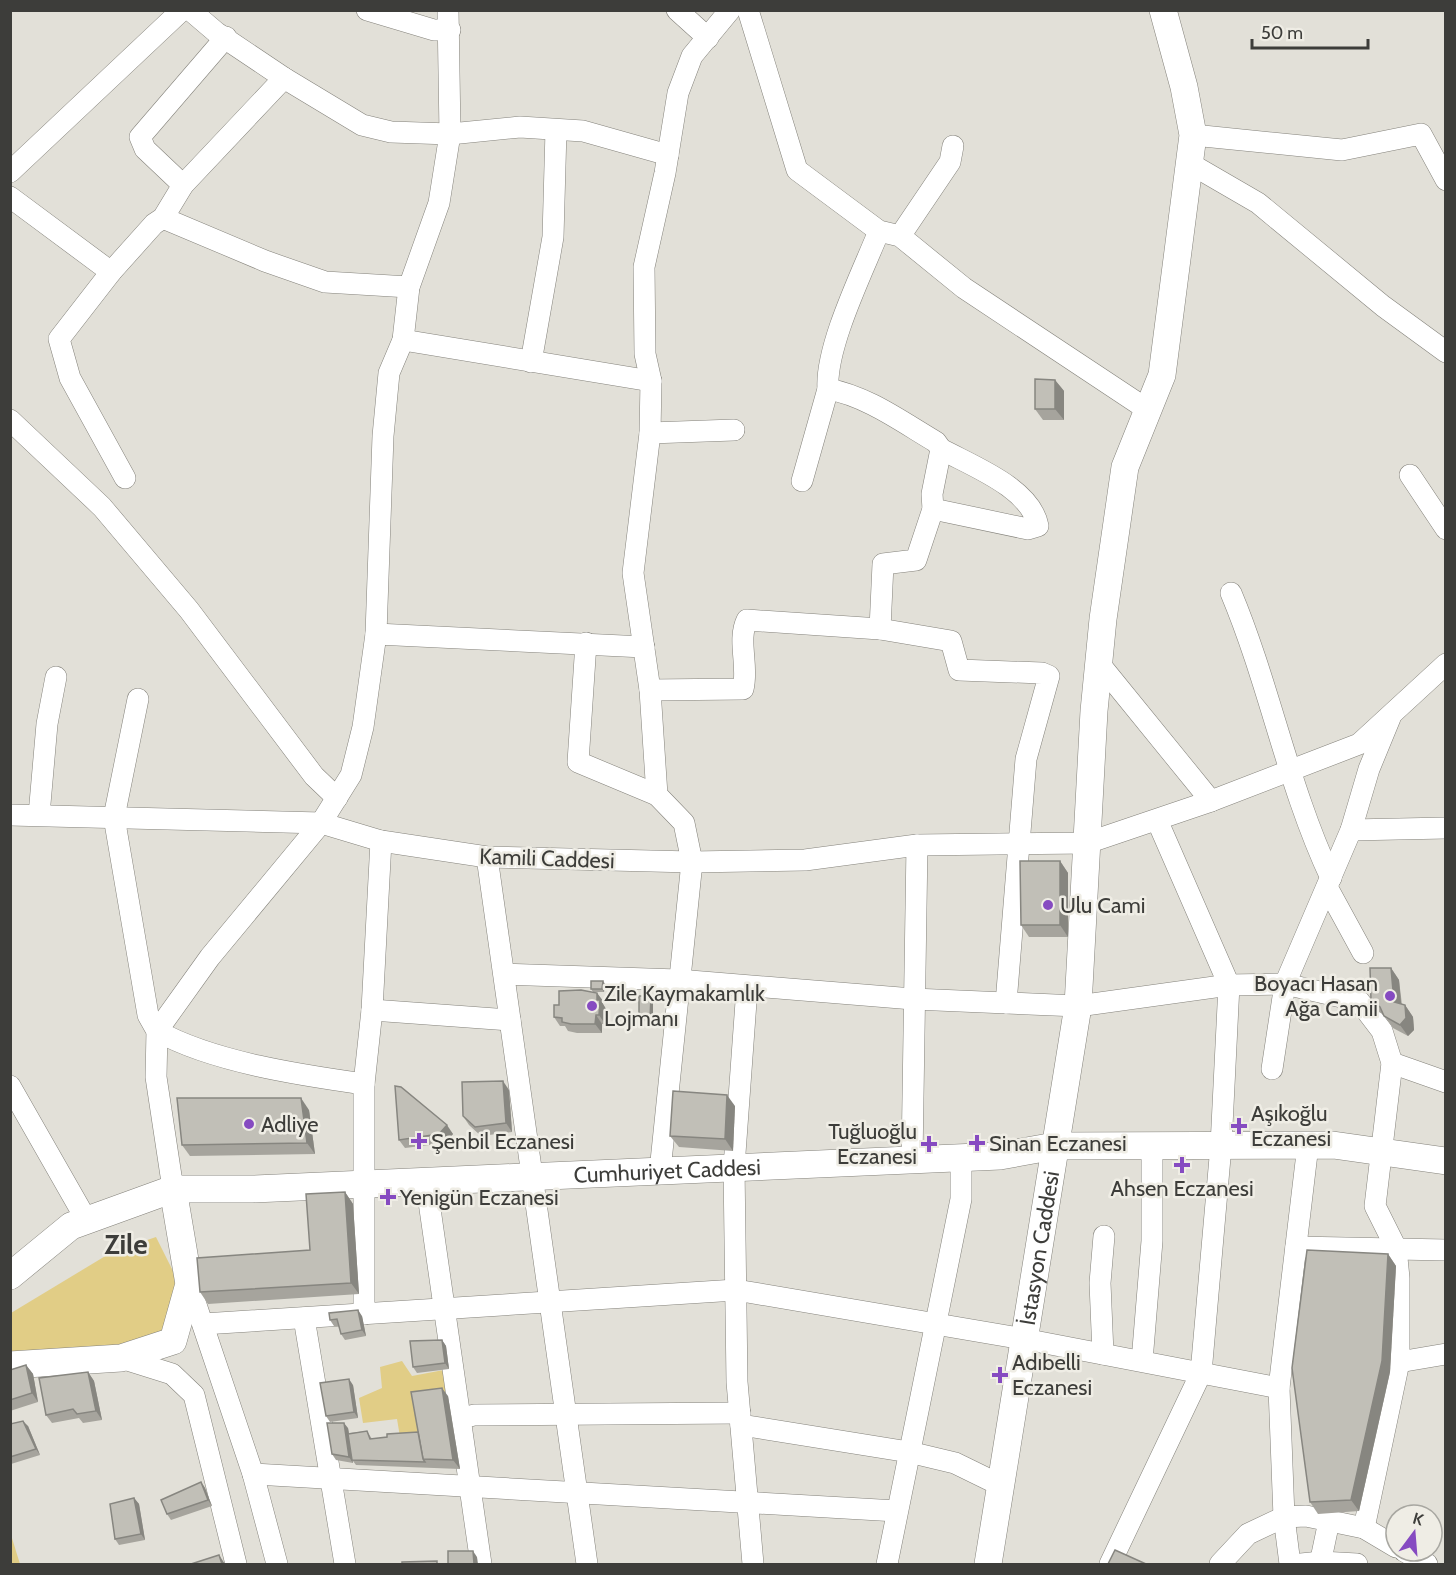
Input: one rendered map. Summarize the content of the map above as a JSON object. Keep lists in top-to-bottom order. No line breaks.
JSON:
{"streets":{"main road":["Cumhuriyet Caddesi","İstasyon Caddesi"],"street":["Kamili Caddesi"]},"crossings":[["Kamili Caddesi","İstasyon Caddesi"],["Cumhuriyet Caddesi","İstasyon Caddesi"]],"districts":["Zile"],"places":{"other":["Ulu Cami","Boyacı Hasan Ağa Camii","Zile Kaymakamlık Lojmanı","Adliye"],"health":["Aşıkoğlu Eczanesi","Şenbil Eczanesi","Sinan Eczanesi","Tuğluoğlu Eczanesi","Ahsen Eczanesi","Yenigün Eczanesi","Adıbelli Eczanesi"]},"scale_bar":"50 m","north":"top"}
